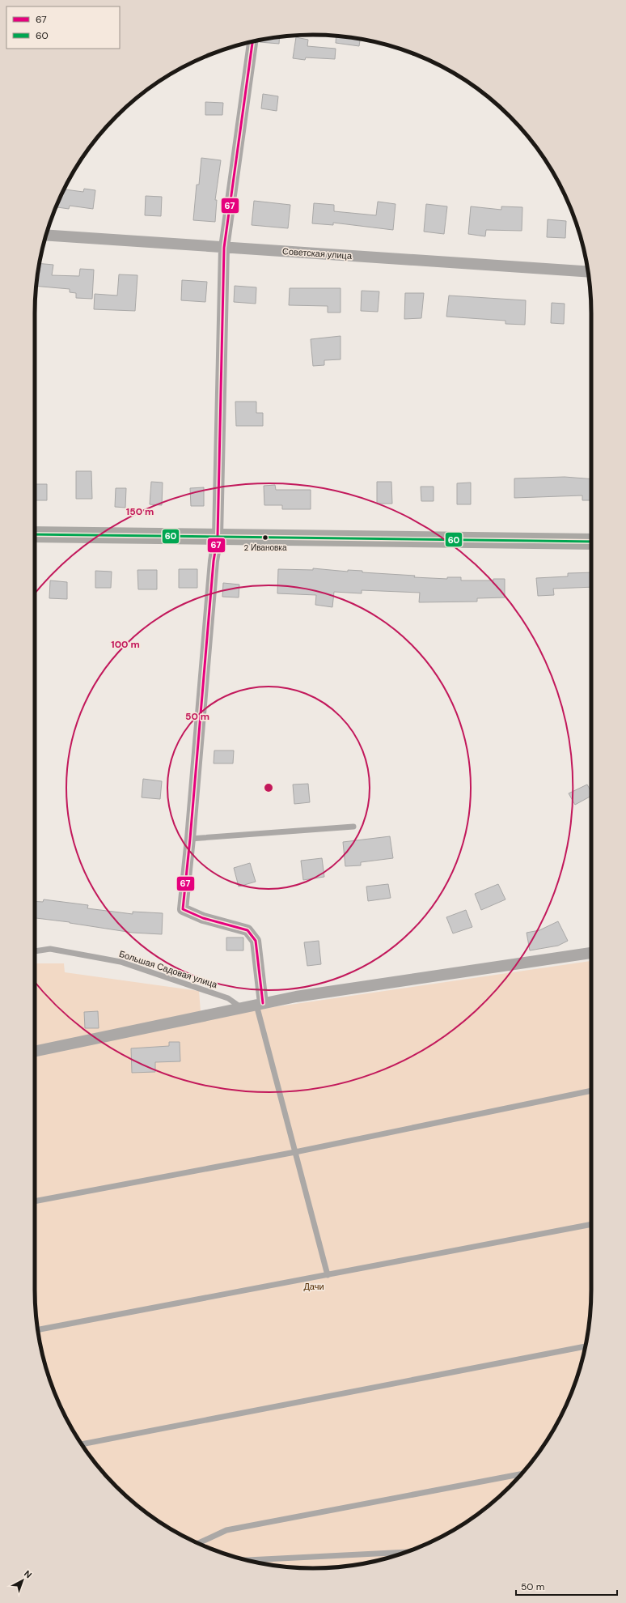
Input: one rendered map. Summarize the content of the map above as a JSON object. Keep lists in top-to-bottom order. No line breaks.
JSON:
{"streets":{"street":["Советская улица"],"lane":["Большая Садовая улица"]},"parks":["Дачи"],"places":["2 Ивановка"],"lines":["transit line 67","transit line 60"],"legend":["67","60"],"scale_bar":"50 m","north":"top right","rings":["150 m","100 m","50 m"]}
